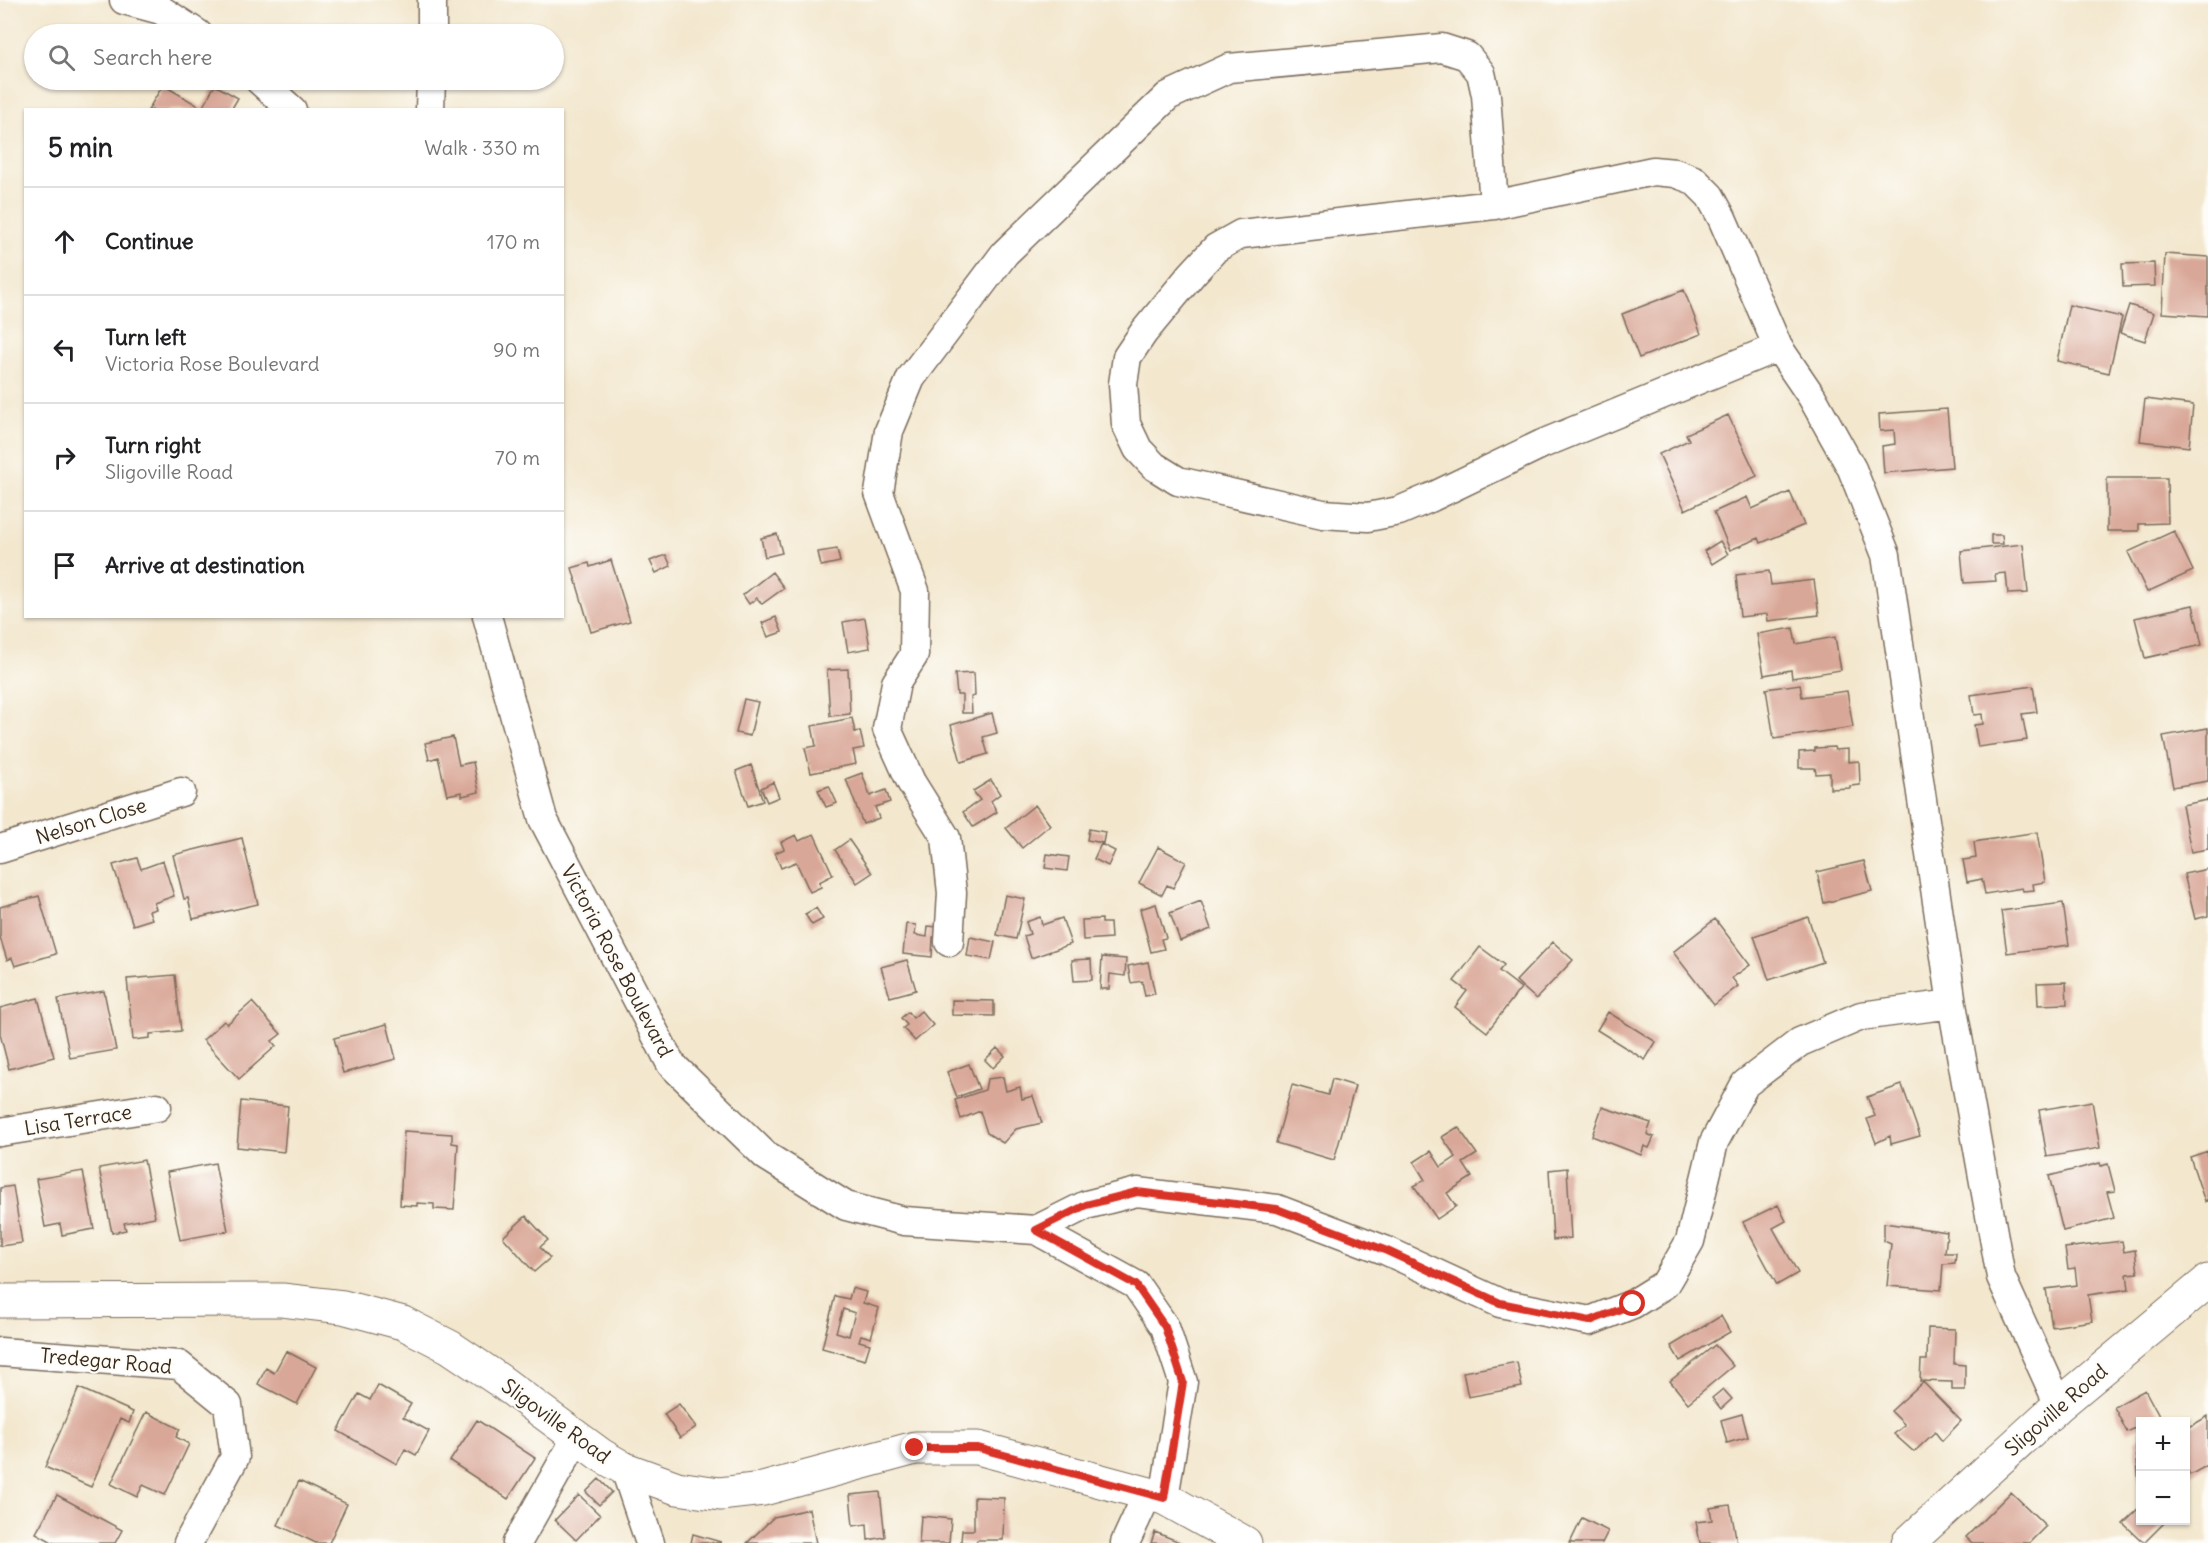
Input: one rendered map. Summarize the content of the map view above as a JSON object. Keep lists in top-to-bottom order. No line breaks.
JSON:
{"streets":{"street":["Nelson Close","Victoria Rose Boulevard","Lisa Terrace","Tredegar Road","Sligoville Road"]},"crossings":[["Victoria Rose Boulevard","Sligoville Road"]],"page":{"search":"Search here","heading":["5 min","Walk · 330 m"],"list":[["Continue","170 m"],["Turn left","Victoria Rose Boulevard","90 m"],["Turn right","Sligoville Road","70 m"],"Arrive at destination"],"map_buttons":["+","−"]}}
